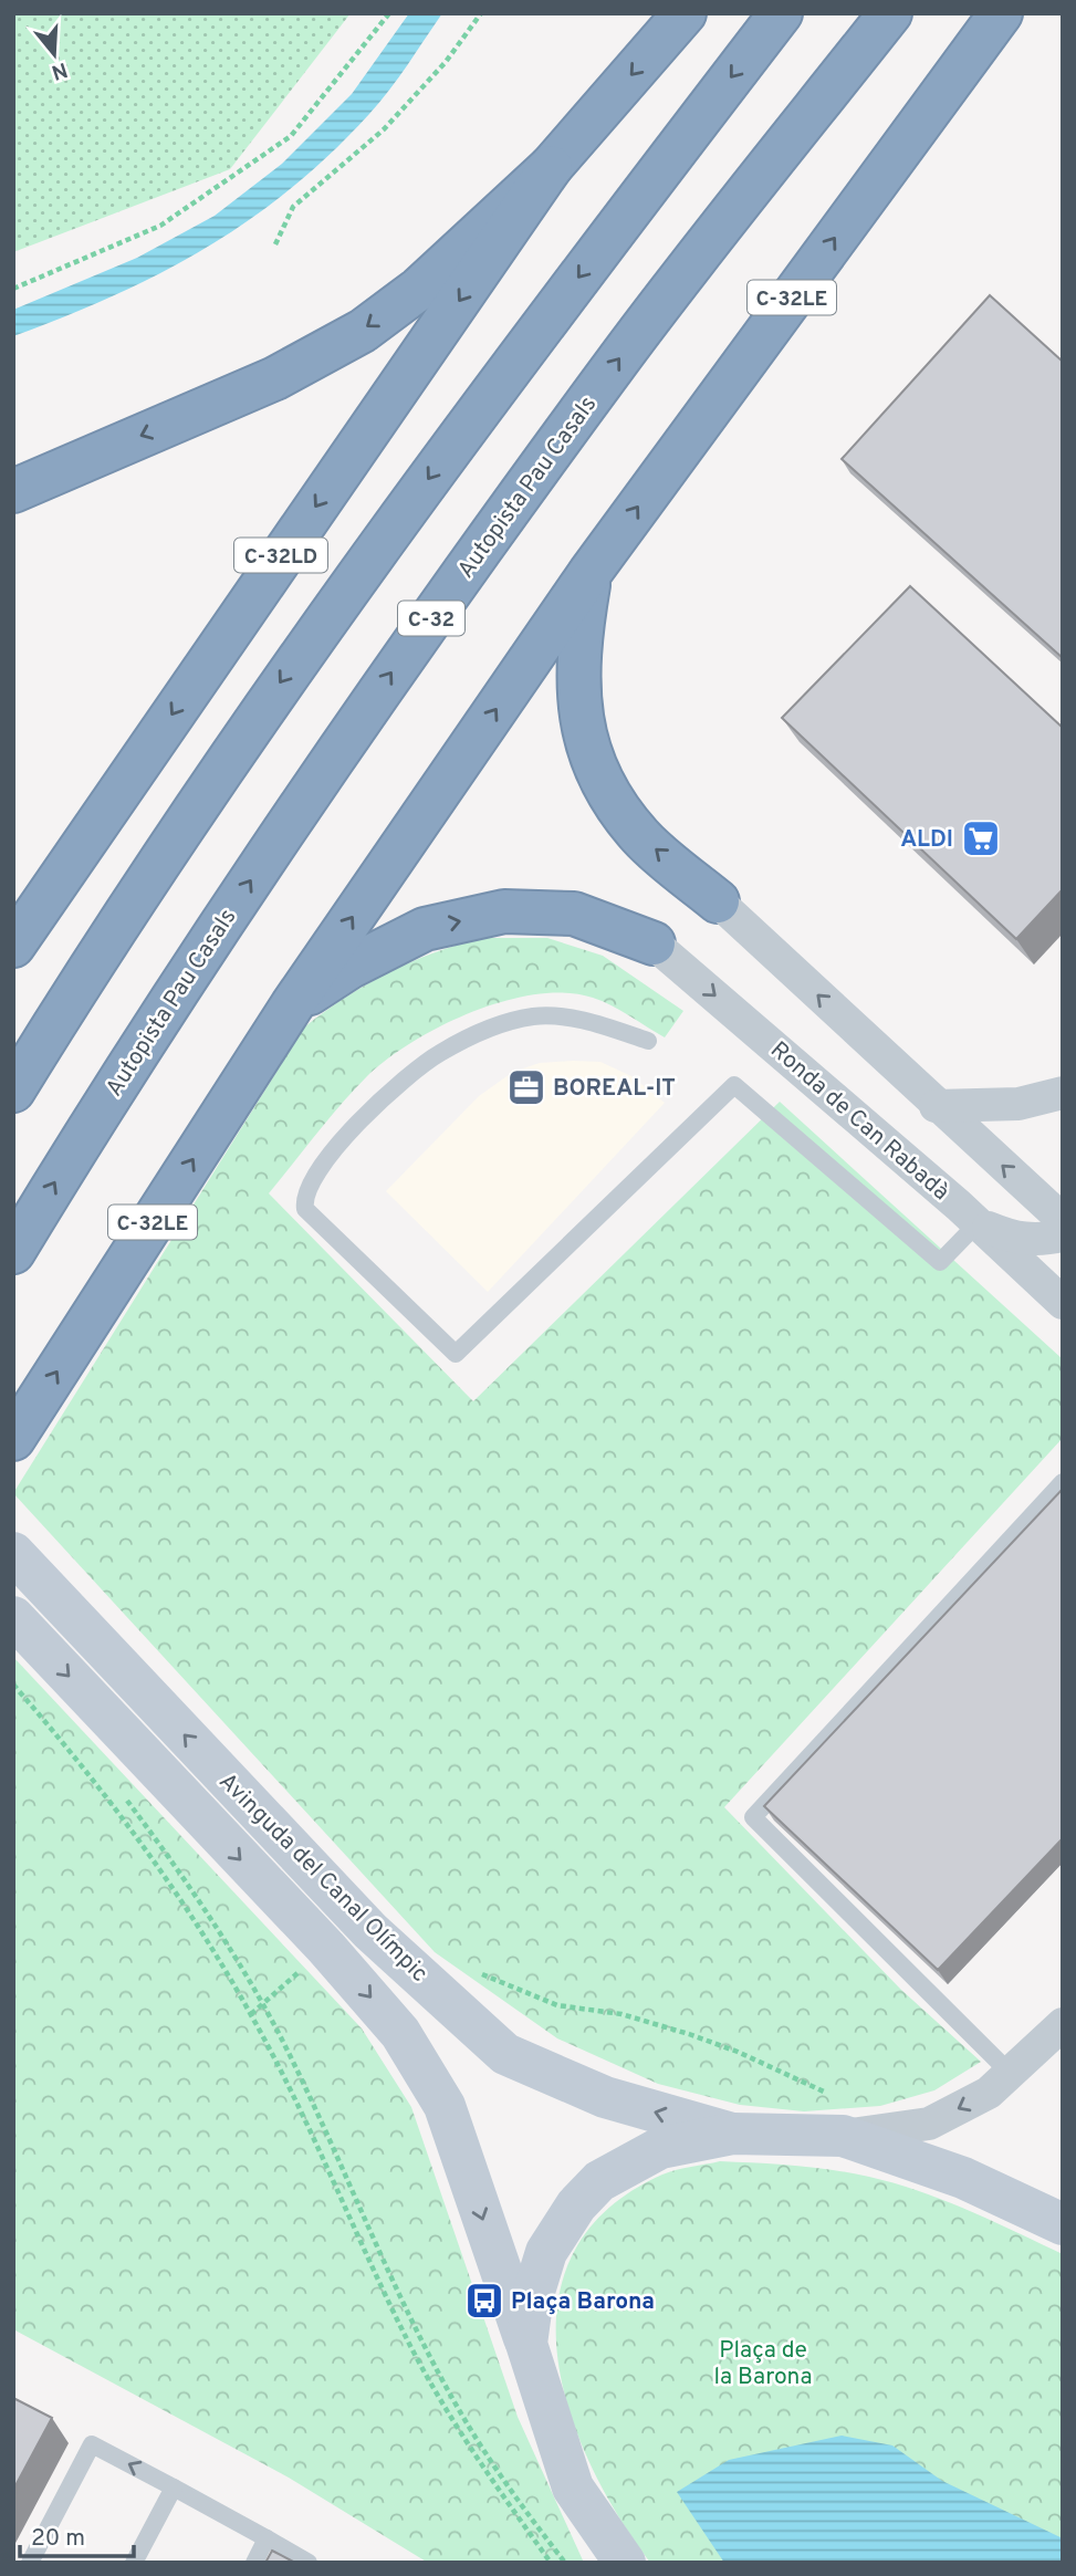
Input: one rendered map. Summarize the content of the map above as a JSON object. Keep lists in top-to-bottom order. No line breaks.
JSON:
{"streets":{"highway":["C-32LE","Autopista Pau Casals","C-32LD","C-32"],"street":["Ronda de Can Rabadà","Avinguda del Canal Olímpic"]},"parks":["Plaça de la Barona"],"places":{"supermarket":["ALDI"],"office":["BOREAL-IT"],"bus stop":["Plaça Barona"]},"scale_bar":"20 m","north":"bottom"}
